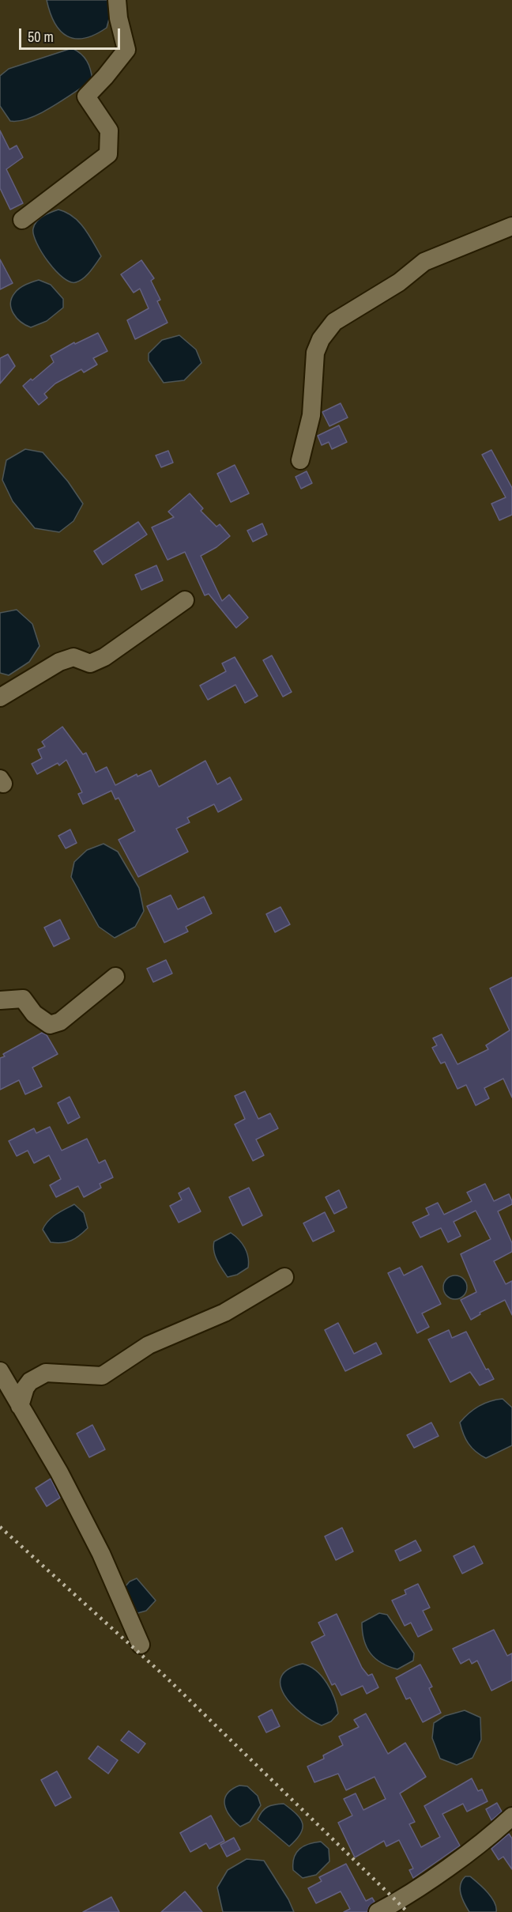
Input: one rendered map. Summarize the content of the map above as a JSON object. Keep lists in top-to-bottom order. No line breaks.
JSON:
{"scale_bar":"50 m"}
